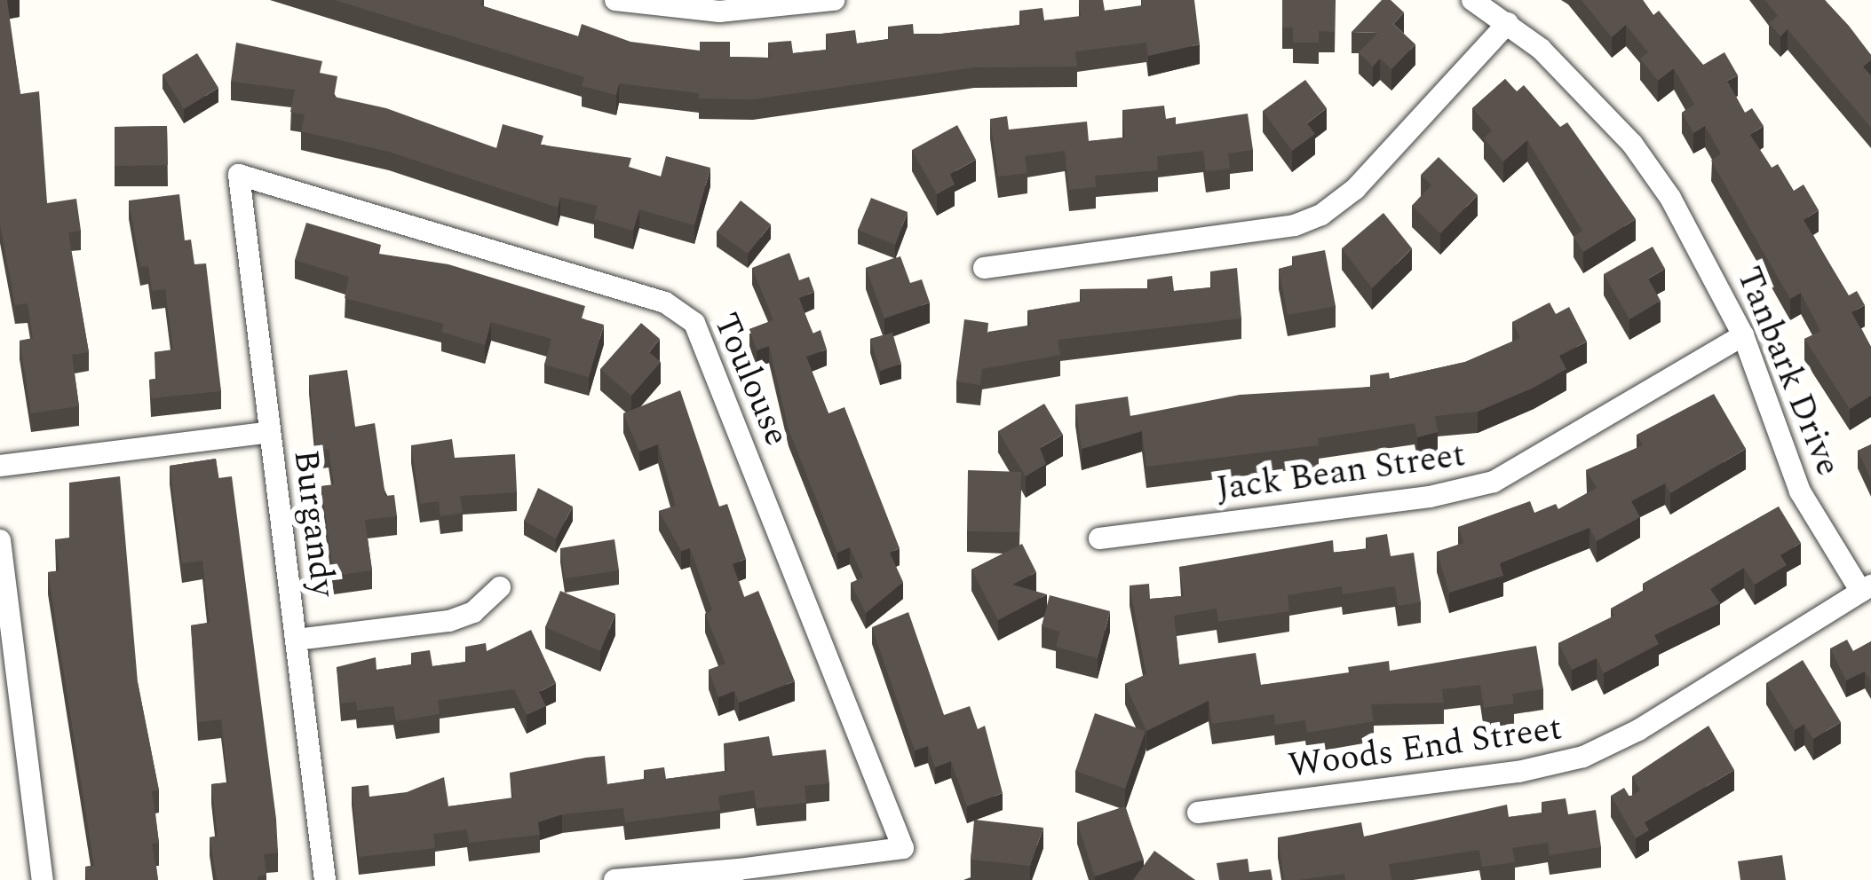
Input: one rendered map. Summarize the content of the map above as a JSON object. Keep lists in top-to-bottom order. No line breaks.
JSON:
{"streets":{"street":["Tanbark Drive","Toulouse","Jack Bean Street","Burgandy","Woods End Street"]},"crossings":[["Tanbark Drive","Jack Bean Street"],["Tanbark Drive","Woods End Street"],["Toulouse","Burgandy"]]}
